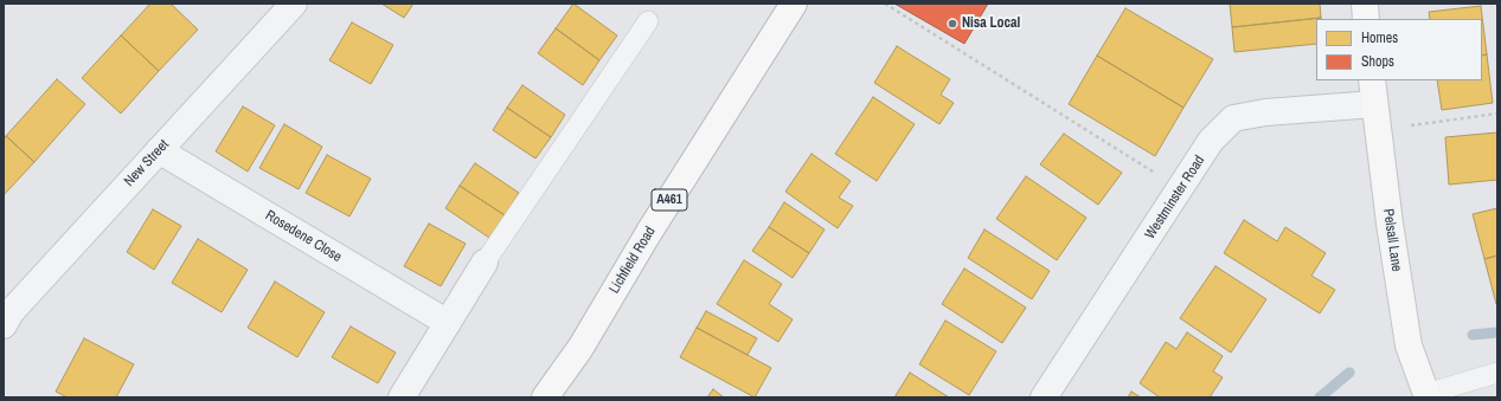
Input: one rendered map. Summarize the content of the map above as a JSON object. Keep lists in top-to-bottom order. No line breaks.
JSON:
{"streets":{"main road":["A461","Pelsall Lane","Lichfield Road"],"street":["New Street","Westminster Road","Rosedene Close"]},"crossings":[["New Street","Rosedene Close"],["Westminster Road","Pelsall Lane"]],"places":["Nisa Local"],"legend":["Homes","Shops"]}
